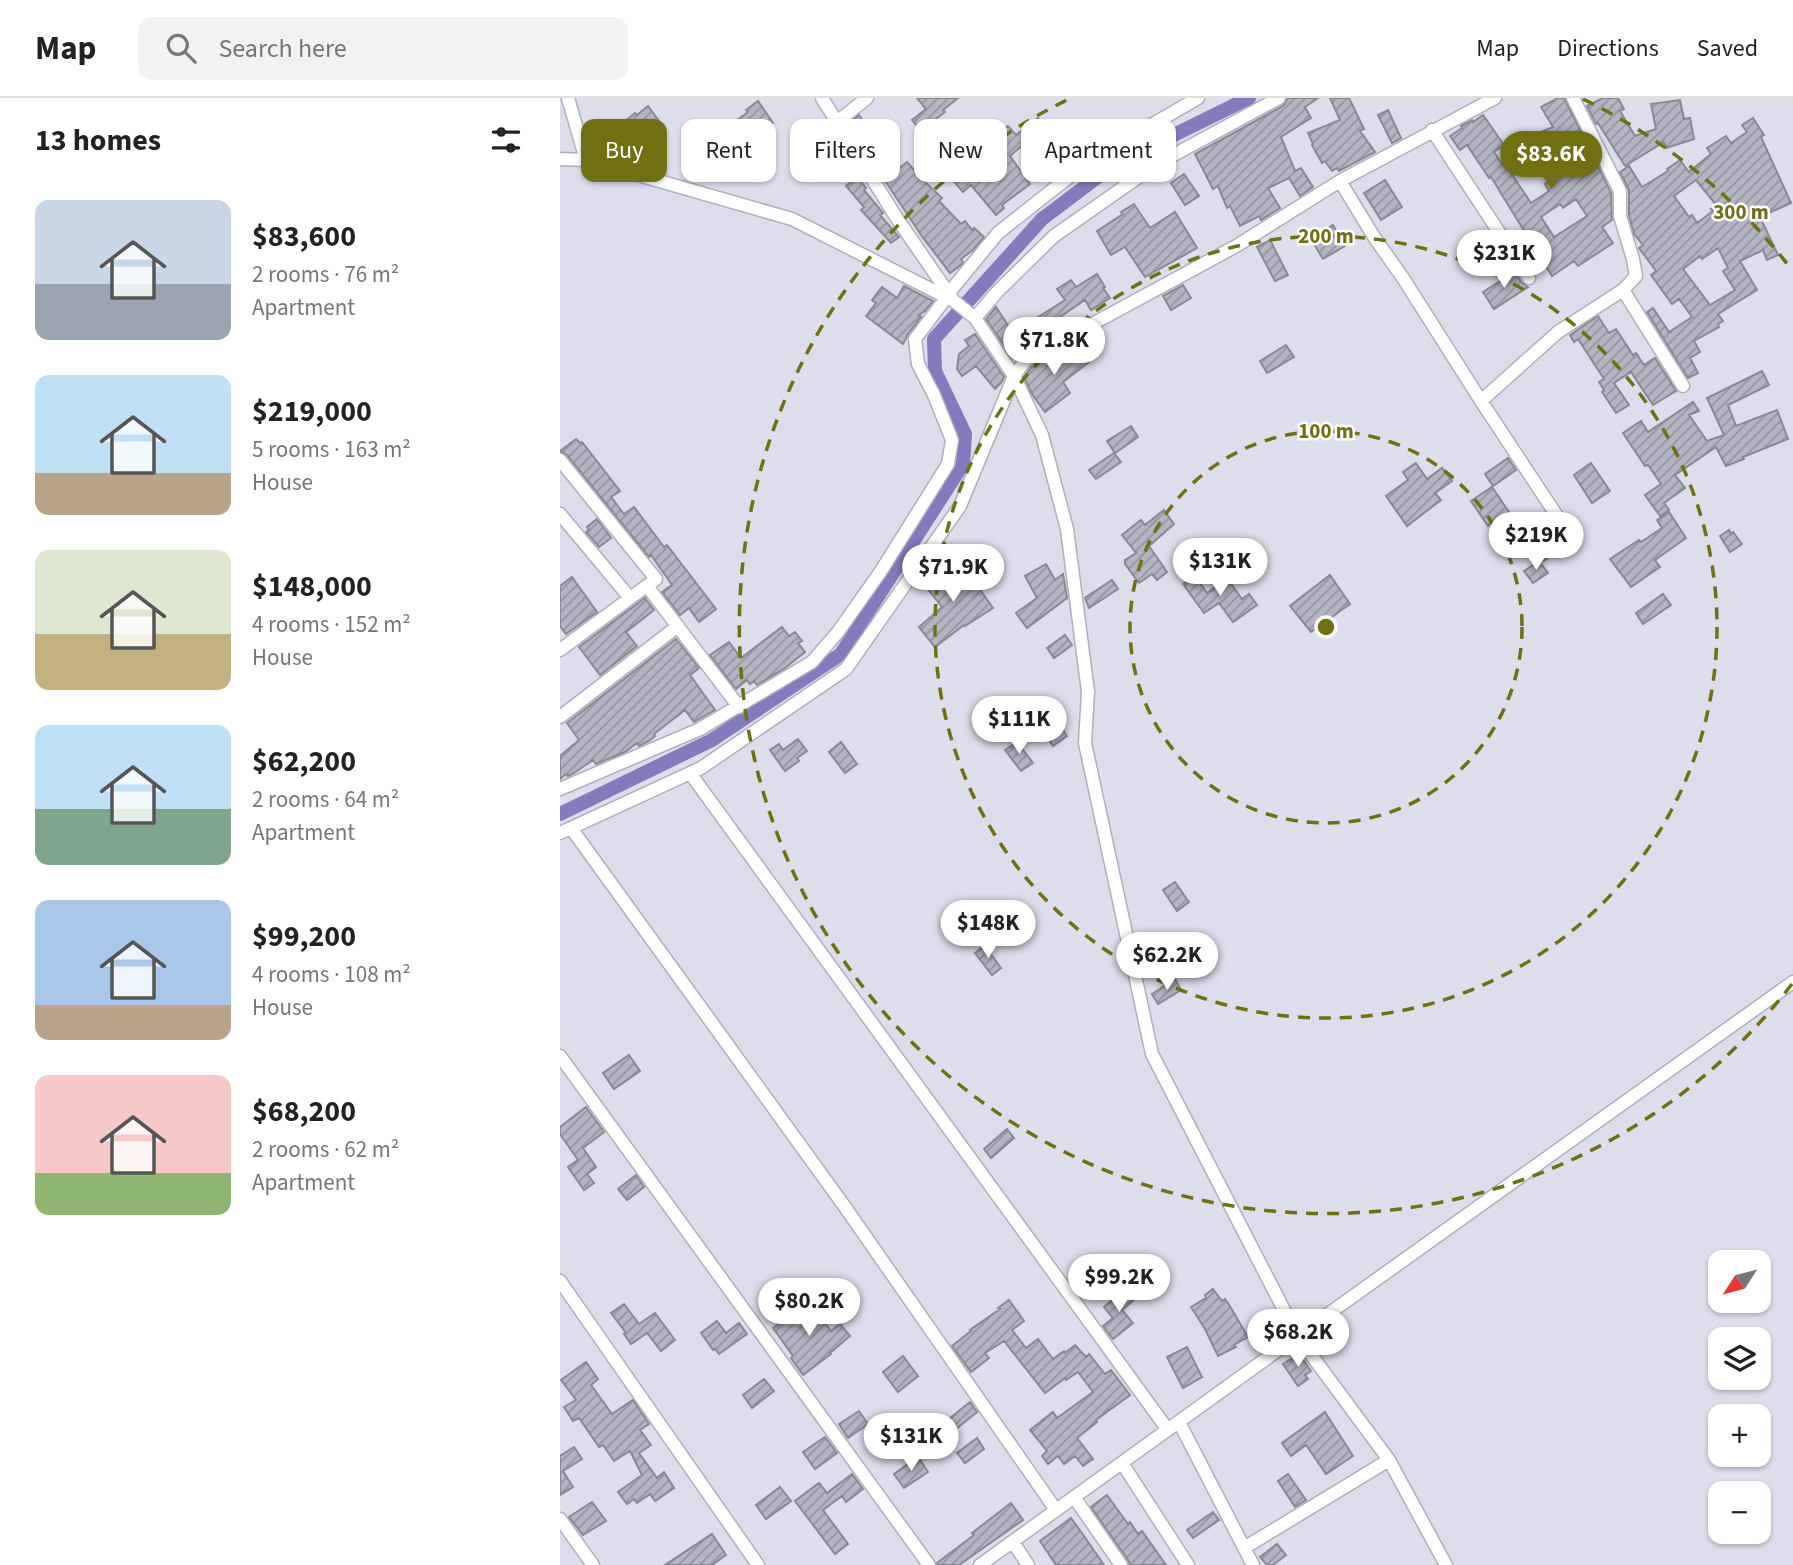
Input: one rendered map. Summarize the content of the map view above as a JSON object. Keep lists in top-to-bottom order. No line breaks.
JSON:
{"north":"bottom left","page":{"header":"Map","search":"Search here","nav":["Map","Directions","Saved"],"heading":"13 homes","chip":["Buy","Rent","Filters","New","Apartment"],"price":["$83.6K","$231K","$71.8K","$219K","$131K","$71.9K","$111K","$148K","$62.2K","$99.2K","$80.2K","$68.2K","$131K"],"list":[{"name":"$83,600","note":"2 rooms · 76 m² · Apartment"},{"name":"$219,000","note":"5 rooms · 163 m² · House"},{"name":"$148,000","note":"4 rooms · 152 m² · House"},{"name":"$62,200","note":"2 rooms · 64 m² · Apartment"},{"name":"$99,200","note":"4 rooms · 108 m² · House"},{"name":"$68,200","note":"2 rooms · 62 m² · Apartment"}],"map_buttons":["+","−"]},"rings":["300 m","200 m","100 m"]}
